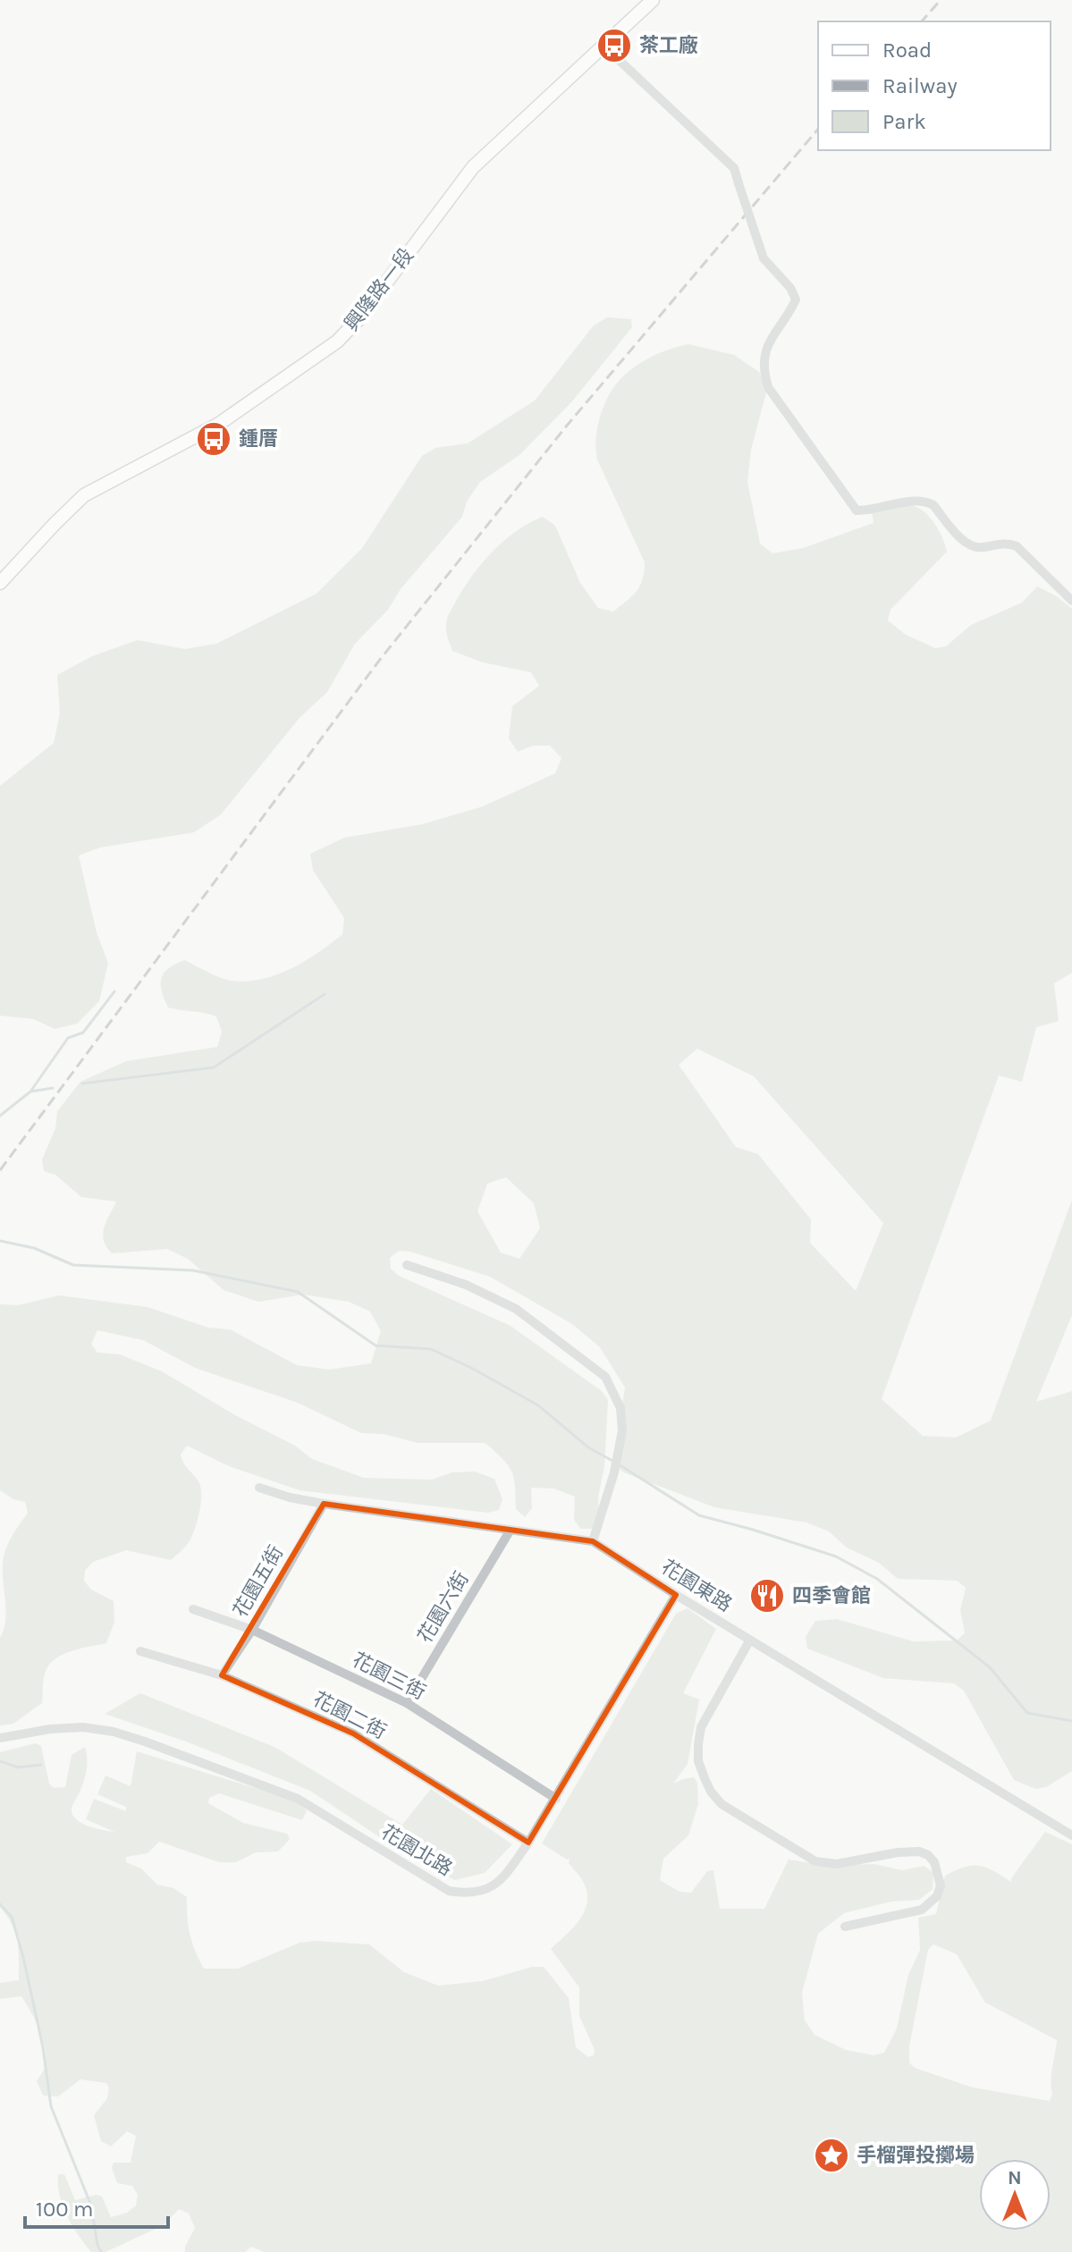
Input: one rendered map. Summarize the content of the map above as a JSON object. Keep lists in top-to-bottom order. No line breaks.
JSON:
{"streets":{"street":["興隆路一段","花園五街","花園東路","花園六街","花園三街","花園二街","花園北路"]},"crossings":[["花園五街","花園東路"],["花園五街","花園三街"],["花園五街","花園二街"],["花園東路","花園六街"],["花園東路","花園北路"],["花園六街","花園三街"],["花園三街","花園北路"],["花園二街","花園北路"]],"places":{"bus stop":["茶工廠","鍾厝"],"restaurant":["四季會館"],"place":["手榴彈投擲場"]},"legend":["Road","Railway","Park"],"scale_bar":"100 m","north":"top"}
